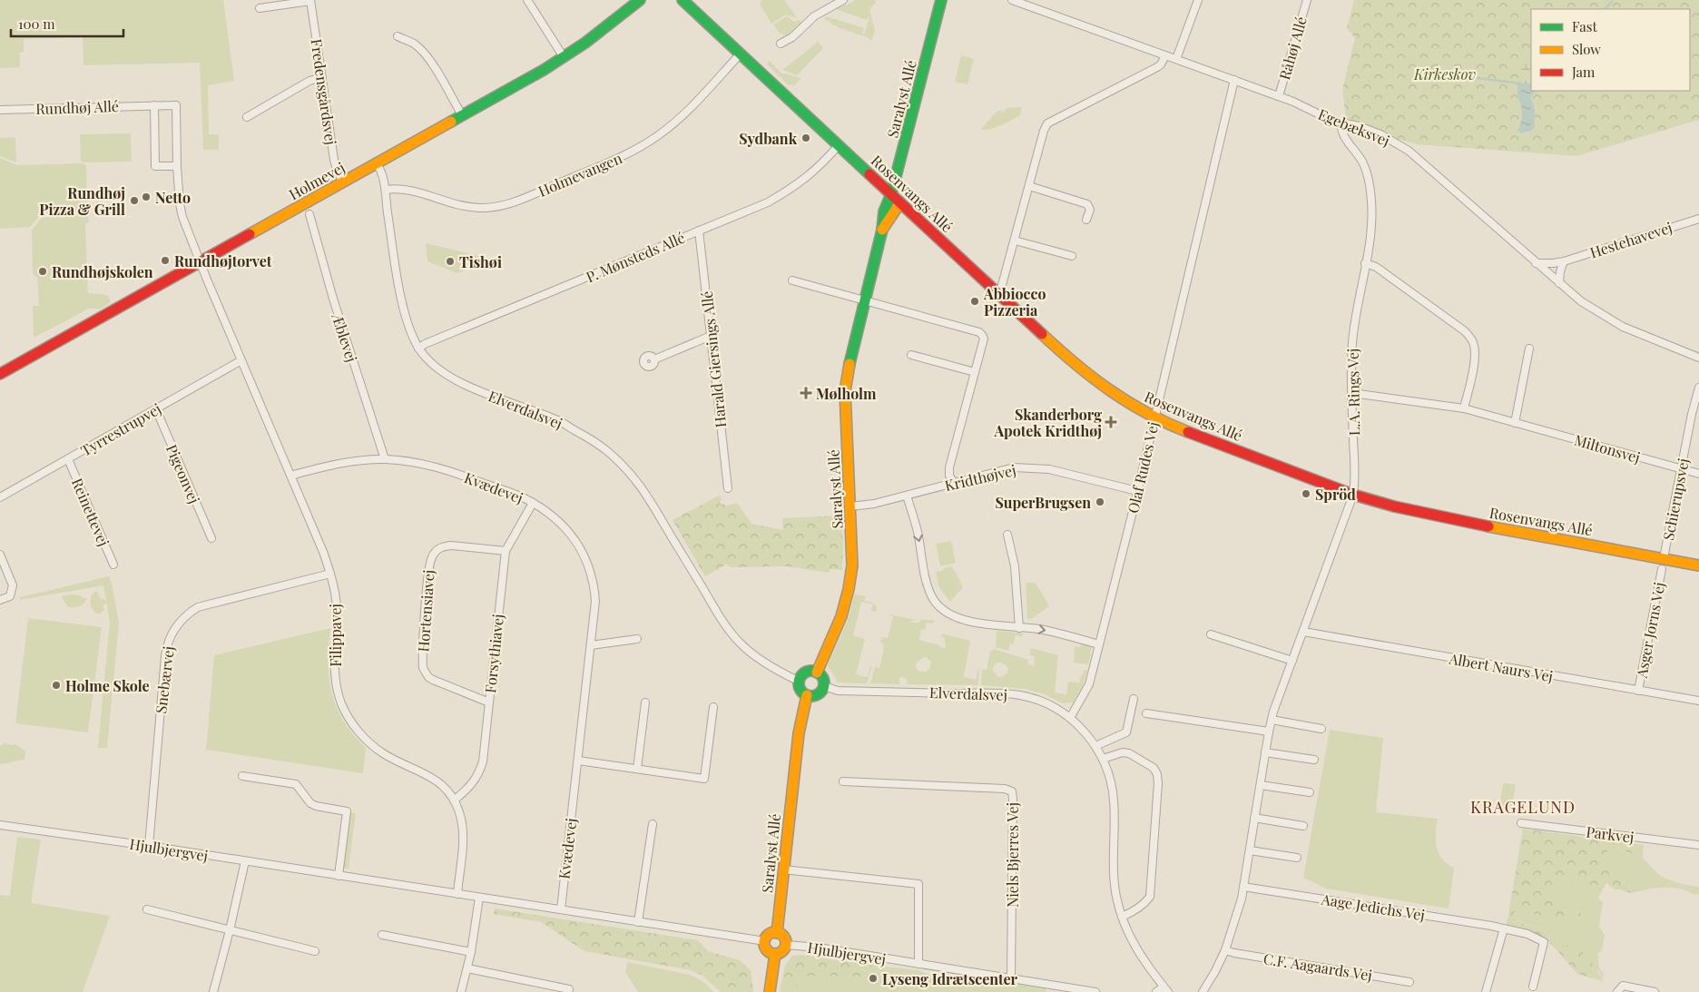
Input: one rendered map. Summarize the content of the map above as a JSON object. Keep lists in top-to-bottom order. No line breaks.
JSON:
{"streets":{"street":["Råhøj Allé","Fredensgårdsvej","Saralyst Allé","Rundhøj Allé","Egebæksvej","Holmevangen","Holmevej","Rosenvangs Allé","Hestehavevej","P. Mønsteds Allé","Æblevej","Harald Giersings Allé","L.A. Rings Vej","Elverdalsvej","Tyrrestrupvej","Miltonsvej","Olaf Rudes Vej","Pigeonvej","Kridthøjvej","Kvædevej","Schierupsvej","Reinettevej","Hortensiavej","Asger Jorns Vej","Filippavej","Forsythiavej","Albert Naurs Vej","Snebærvej","Parkvej","Hjulbjergvej","Niels Bjerres Vej","Aage Jedichs Vej","C.F. Aagaards Vej"]},"crossings":[["Råhøj Allé","Egebæksvej"],["Fredensgårdsvej","Holmevej"],["Saralyst Allé","Rosenvangs Allé"],["Saralyst Allé","Elverdalsvej"],["Saralyst Allé","Kridthøjvej"],["Saralyst Allé","Hjulbjergvej"],["Rundhøj Allé","Holmevej"],["Rundhøj Allé","Filippavej"],["Egebæksvej","Hestehavevej"],["Egebæksvej","L.A. Rings Vej"],["Egebæksvej","Olaf Rudes Vej"],["Holmevangen","Rosenvangs Allé"],["Holmevangen","Elverdalsvej"],["Holmevej","Elverdalsvej"],["Holmevej","Filippavej"],["Rosenvangs Allé","P. Mønsteds Allé"],["Rosenvangs Allé","L.A. Rings Vej"],["Rosenvangs Allé","Olaf Rudes Vej"],["Rosenvangs Allé","Schierupsvej"],["Rosenvangs Allé","Asger Jorns Vej"],["P. Mønsteds Allé","Harald Giersings Allé"],["P. Mønsteds Allé","Elverdalsvej"],["Æblevej","Kvædevej"],["L.A. Rings Vej","Miltonsvej"],["L.A. Rings Vej","Albert Naurs Vej"],["L.A. Rings Vej","Aage Jedichs Vej"],["L.A. Rings Vej","C.F. Aagaards Vej"],["Elverdalsvej","Olaf Rudes Vej"],["Tyrrestrupvej","Pigeonvej"],["Tyrrestrupvej","Reinettevej"],["Tyrrestrupvej","Filippavej"],["Miltonsvej","Schierupsvej"],["Olaf Rudes Vej","Kridthøjvej"],["Kvædevej","Filippavej"],["Kvædevej","Forsythiavej"],["Kvædevej","Hjulbjergvej"],["Schierupsvej","Asger Jorns Vej"],["Hortensiavej","Forsythiavej"],["Asger Jorns Vej","Albert Naurs Vej"],["Filippavej","Forsythiavej"],["Filippavej","Snebærvej"],["Filippavej","Hjulbjergvej"],["Snebærvej","Hjulbjergvej"],["Hjulbjergvej","Niels Bjerres Vej"]],"districts":["KRAGELUND"],"parks":["Kirkeskov"],"places":{"other":["Sydbank","Netto","Rundhøj Pizza & Grill","Rundhøjtorvet","Tishøi","Rundhøjskolen","Abbiocco Pizzeria","Spröd","SuperBrugsen","Holme Skole","Lyseng Idrætscenter"],"health":["Mølholm","Skanderborg Apotek Kridthøj"]},"legend":["Fast","Slow","Jam"],"scale_bar":"100 m"}
